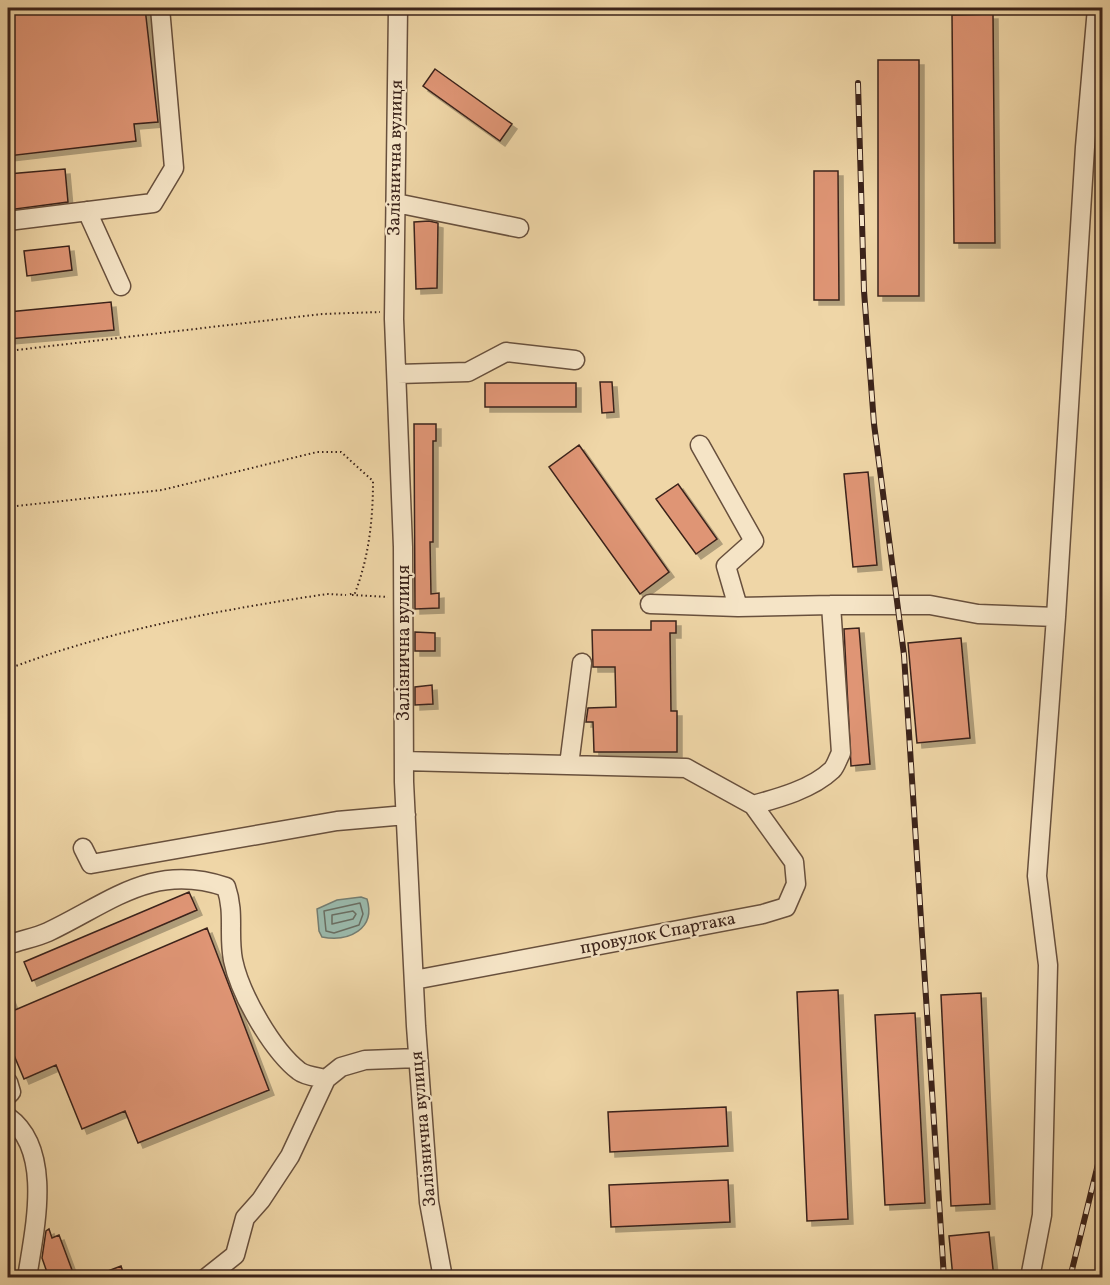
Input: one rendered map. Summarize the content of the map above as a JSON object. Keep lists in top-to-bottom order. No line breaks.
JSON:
{"streets":{"street":["Залізнична вулиця","провулок Спартака"]},"crossings":[["Залізнична вулиця","провулок Спартака"]]}
